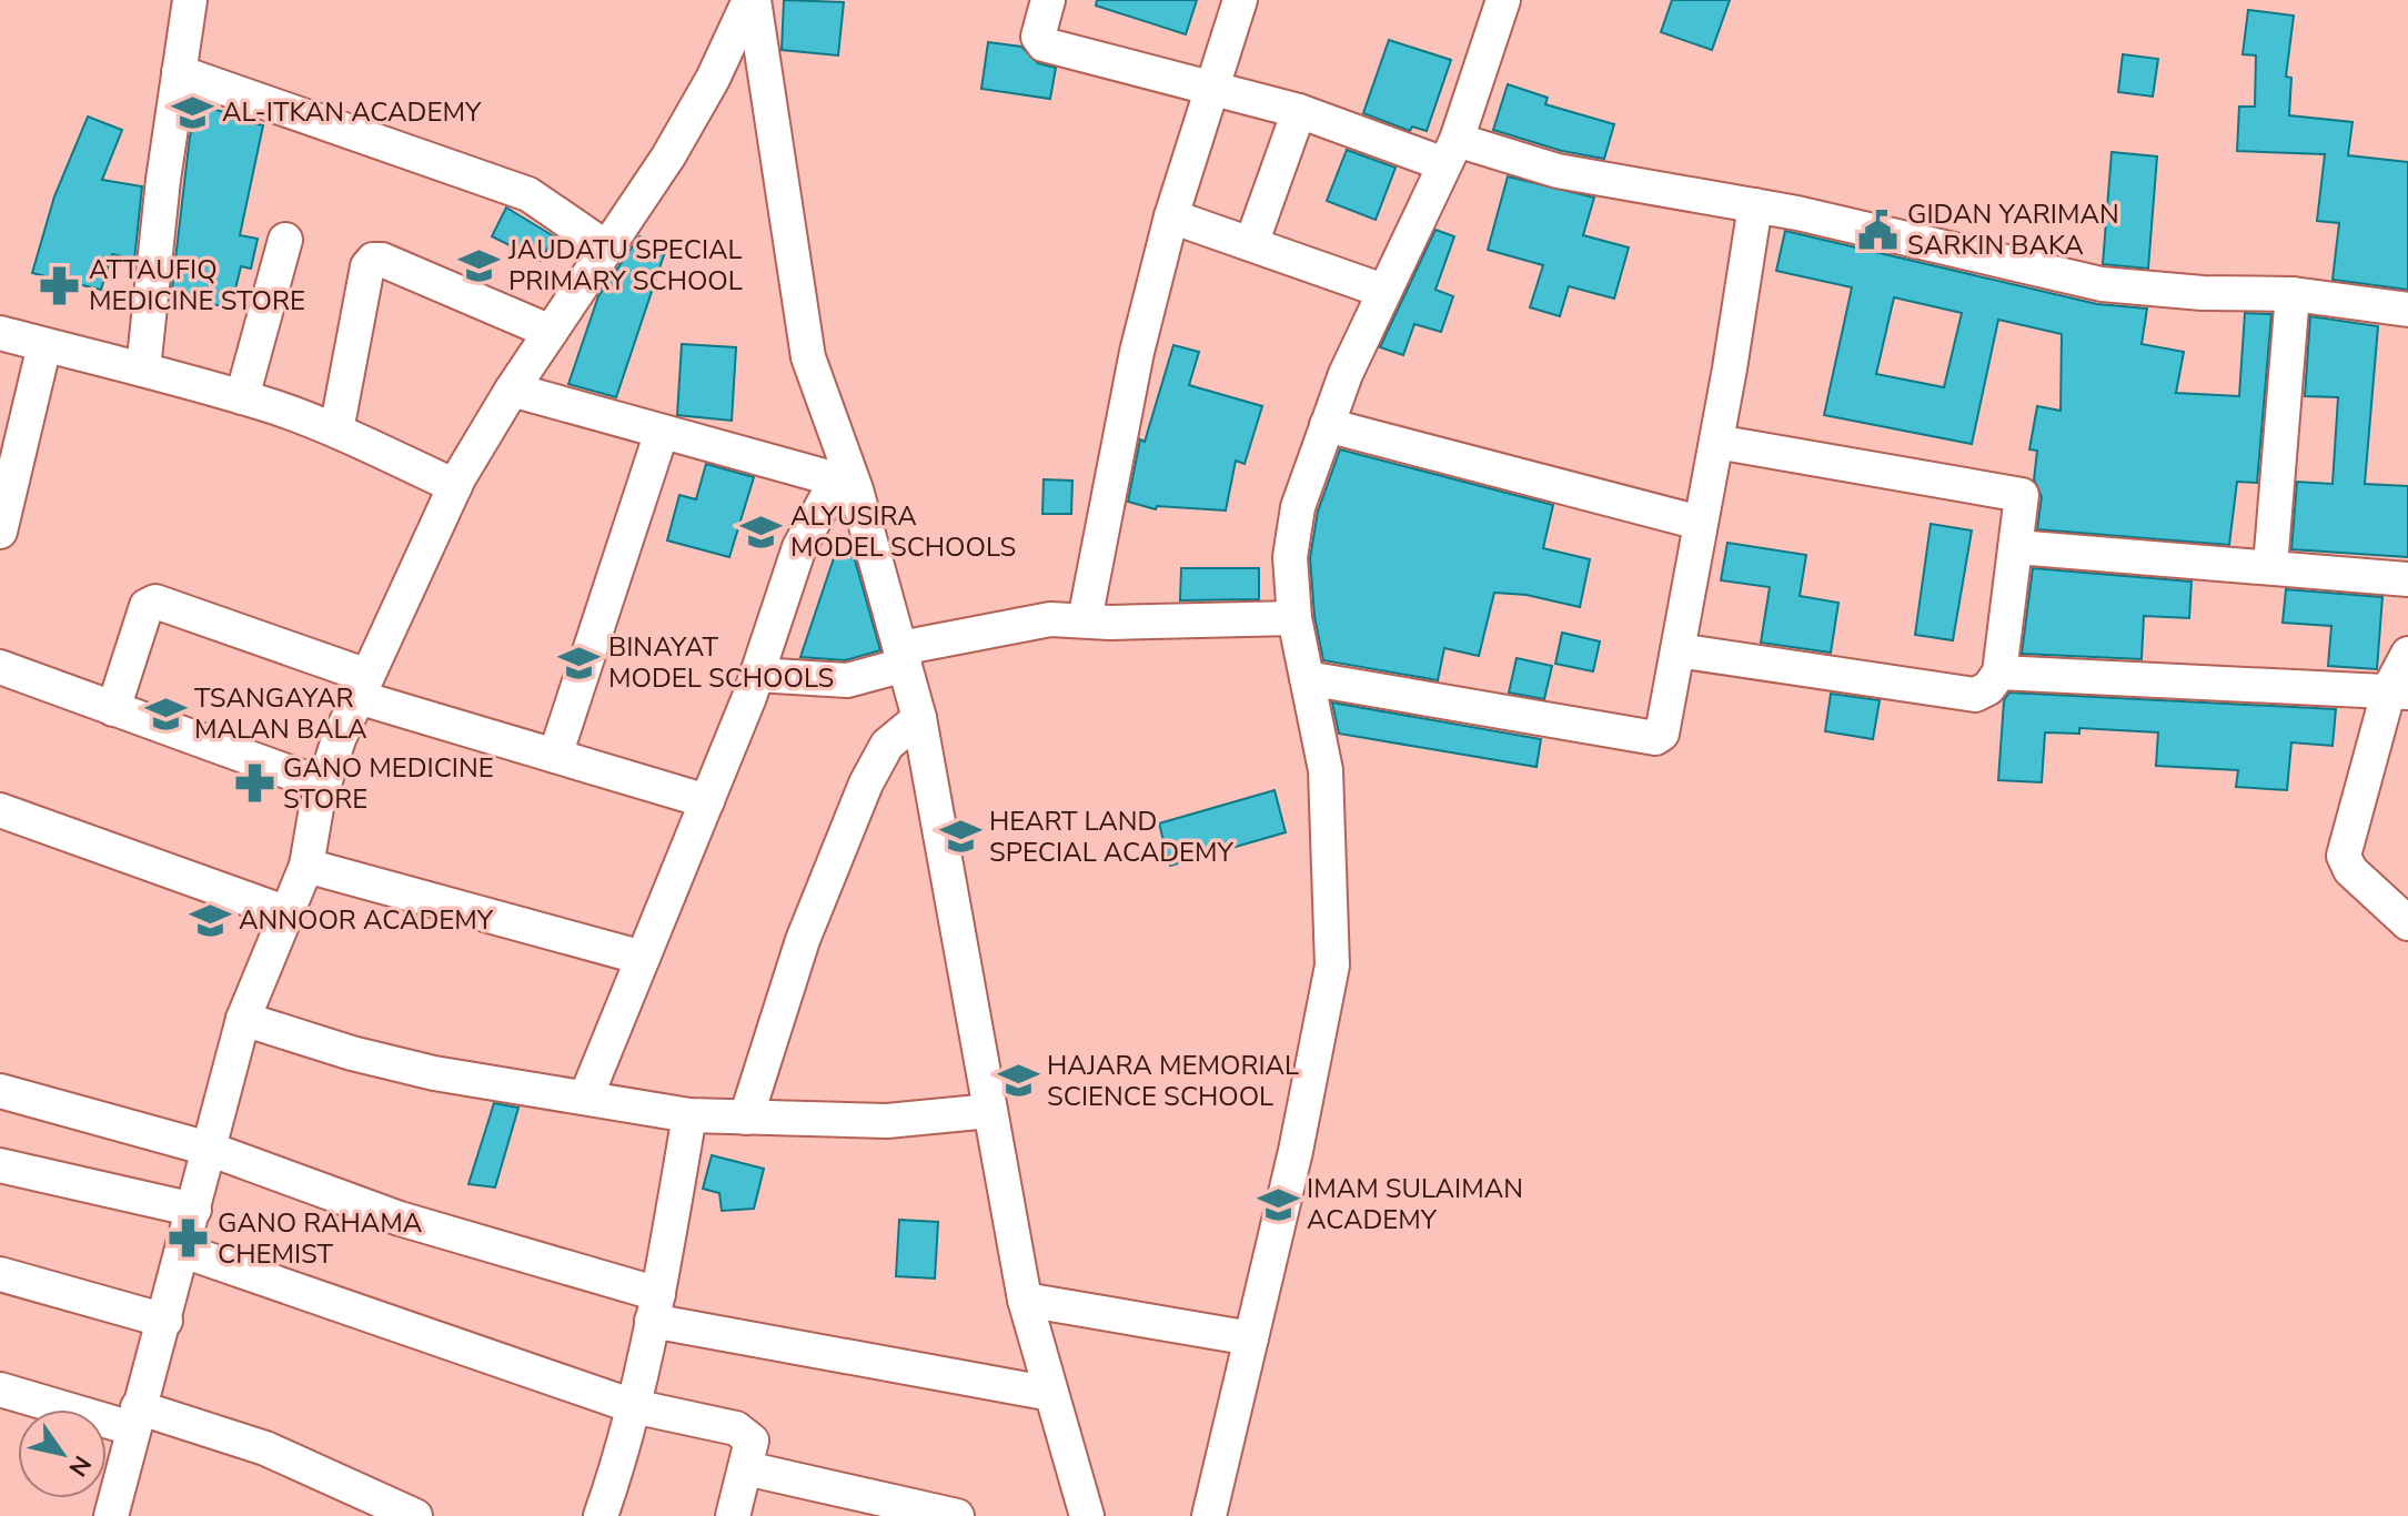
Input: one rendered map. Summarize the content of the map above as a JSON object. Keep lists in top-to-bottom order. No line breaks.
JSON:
{"places":{"school or university":["AL-ITKAN ACADEMY","JAUDATU SPECIAL PRIMARY SCHOOL","ALYUSIRA MODEL SCHOOLS","BINAYAT MODEL SCHOOLS","TSANGAYAR MALAN BALA","HEART LAND SPECIAL ACADEMY","ANNOOR ACADEMY","HAJARA MEMORIAL SCIENCE SCHOOL","IMAM SULAIMAN ACADEMY"],"public building":["GIDAN YARIMAN SARKIN BAKA"],"pharmacy":["ATTAUFIQ MEDICINE STORE","GANO MEDICINE STORE","GANO RAHAMA CHEMIST"]},"north":"bottom right"}
